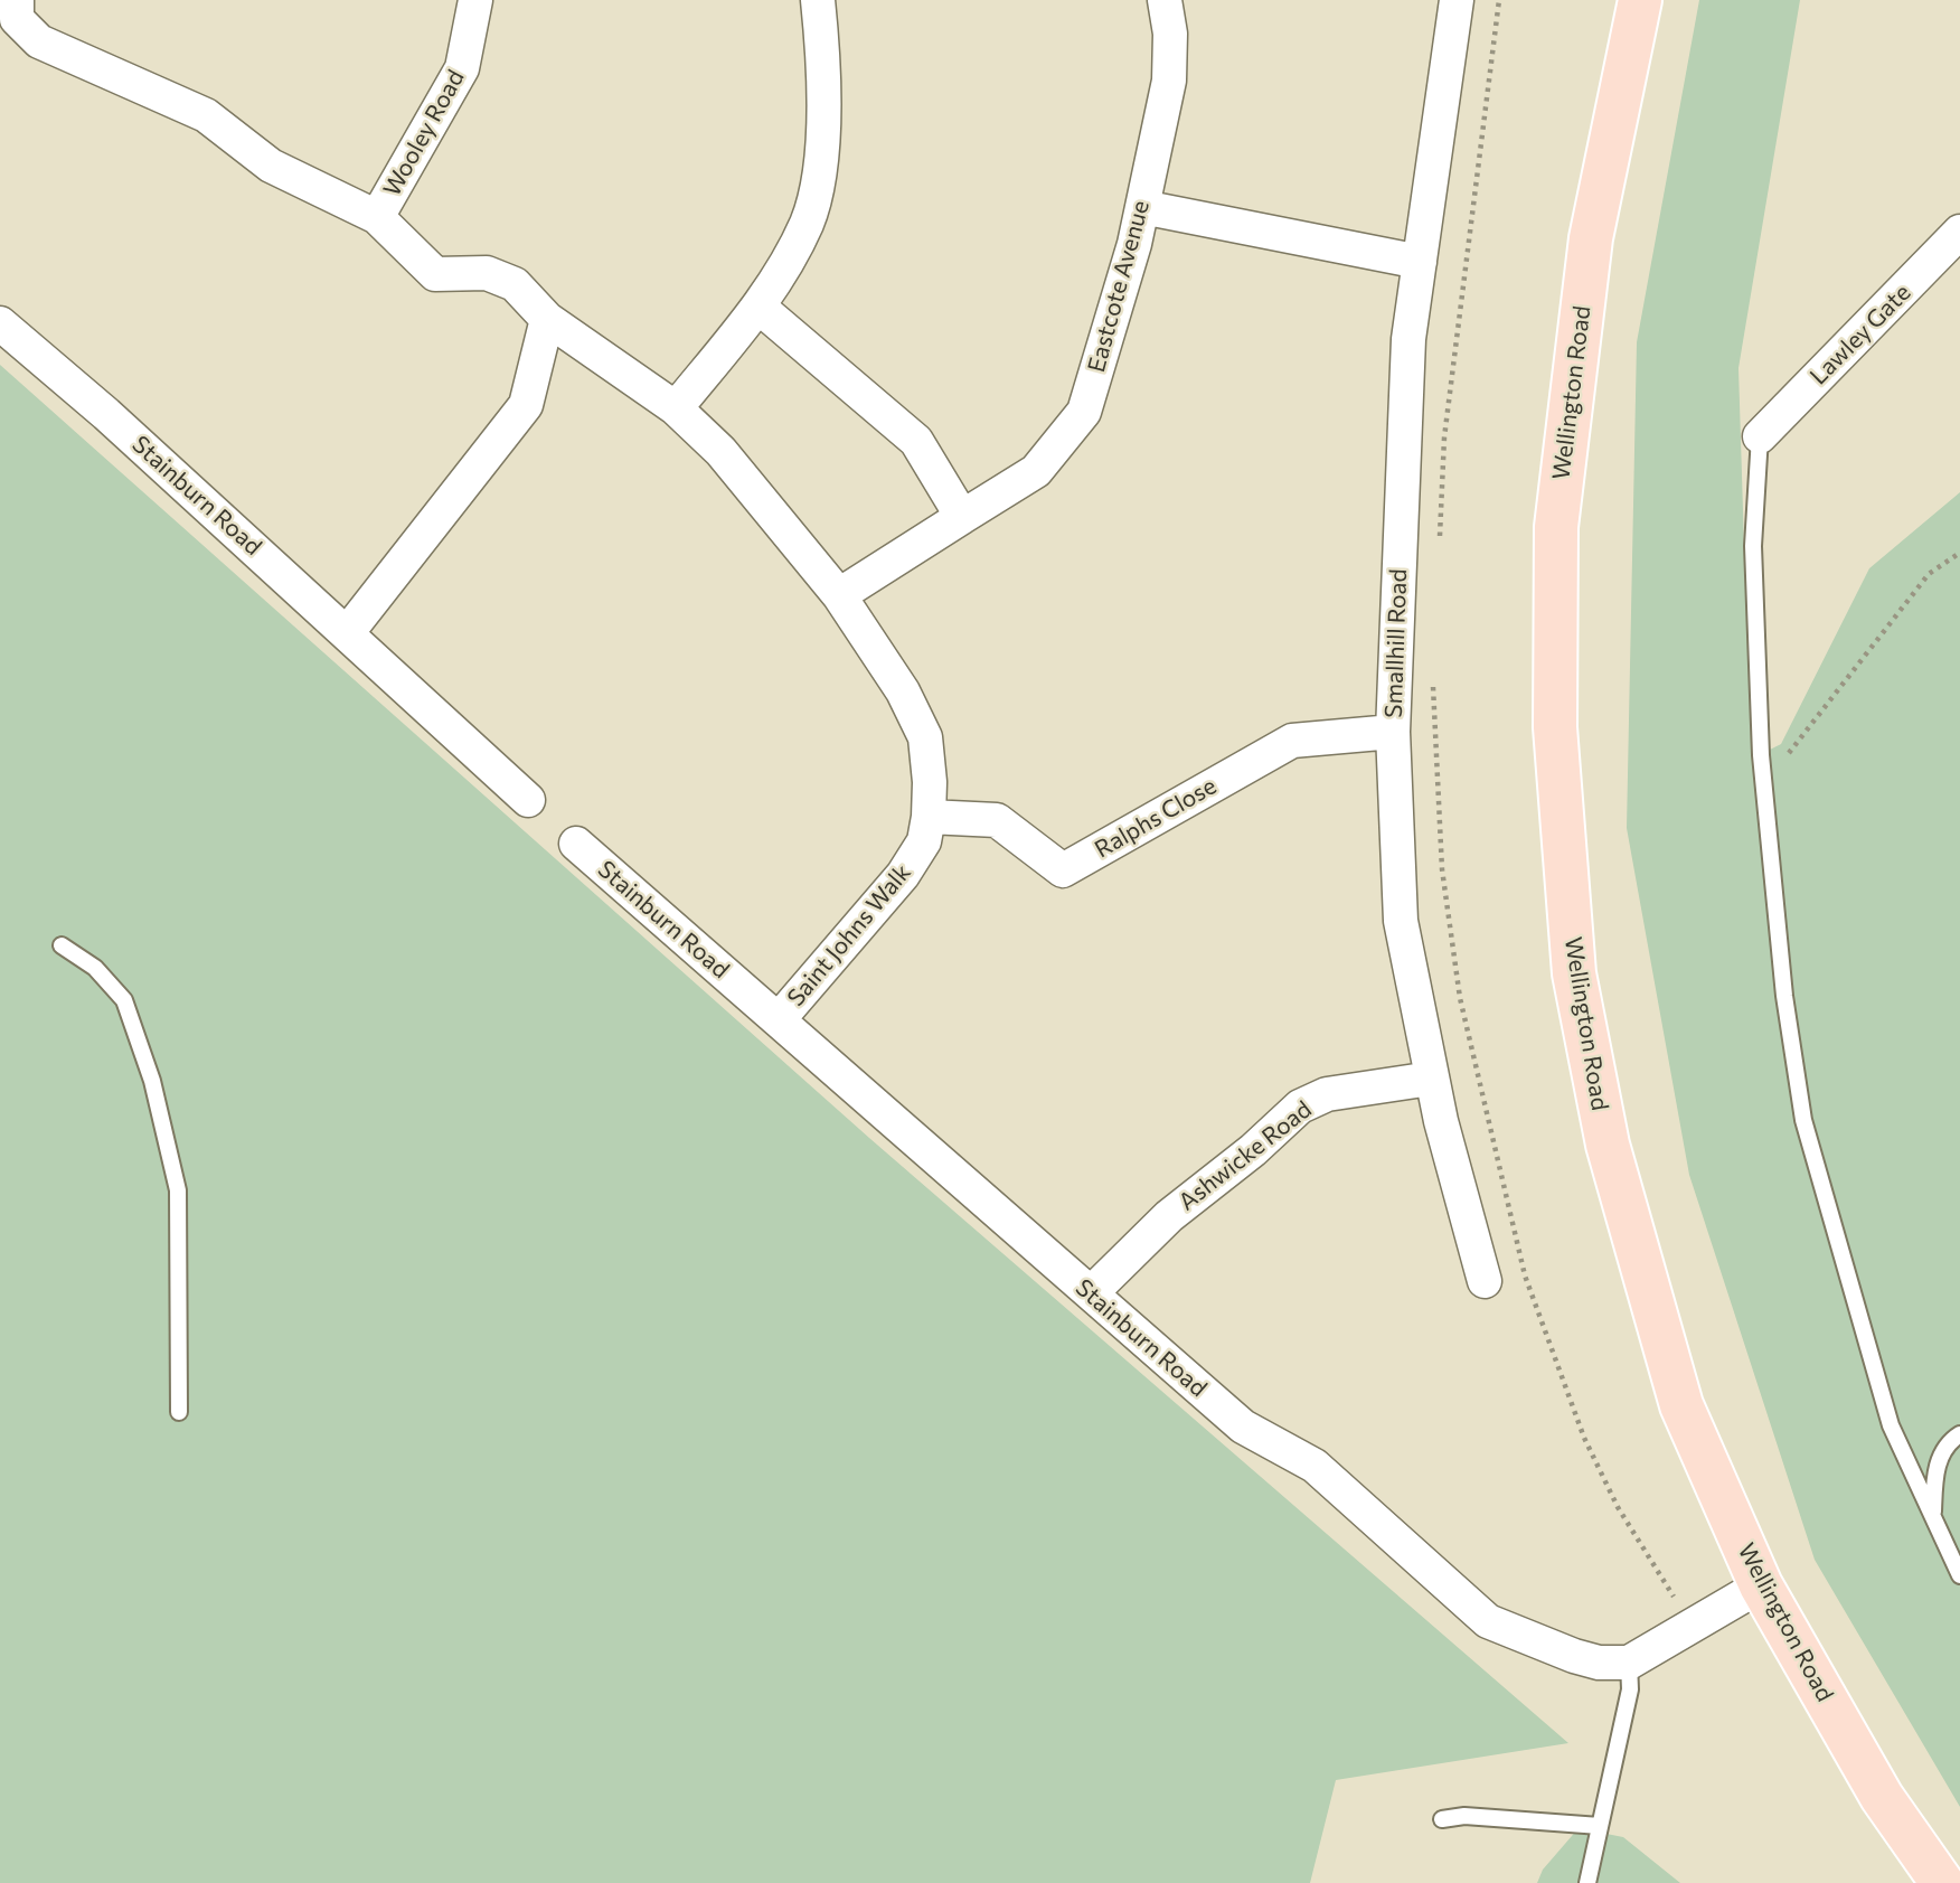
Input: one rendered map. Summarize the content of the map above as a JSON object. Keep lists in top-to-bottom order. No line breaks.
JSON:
{"streets":{"main road":["Wellington Road"],"street":["Wooley Road","Eastcote Avenue","Lawley Gate","Stainburn Road","Smallhill Road","Ralphs Close","Saint Johns Walk","Ashwicke Road"]},"crossings":[["Wooley Road","Saint Johns Walk"],["Stainburn Road","Saint Johns Walk"],["Stainburn Road","Ashwicke Road"],["Smallhill Road","Ralphs Close"],["Smallhill Road","Ashwicke Road"],["Ralphs Close","Saint Johns Walk"]]}
